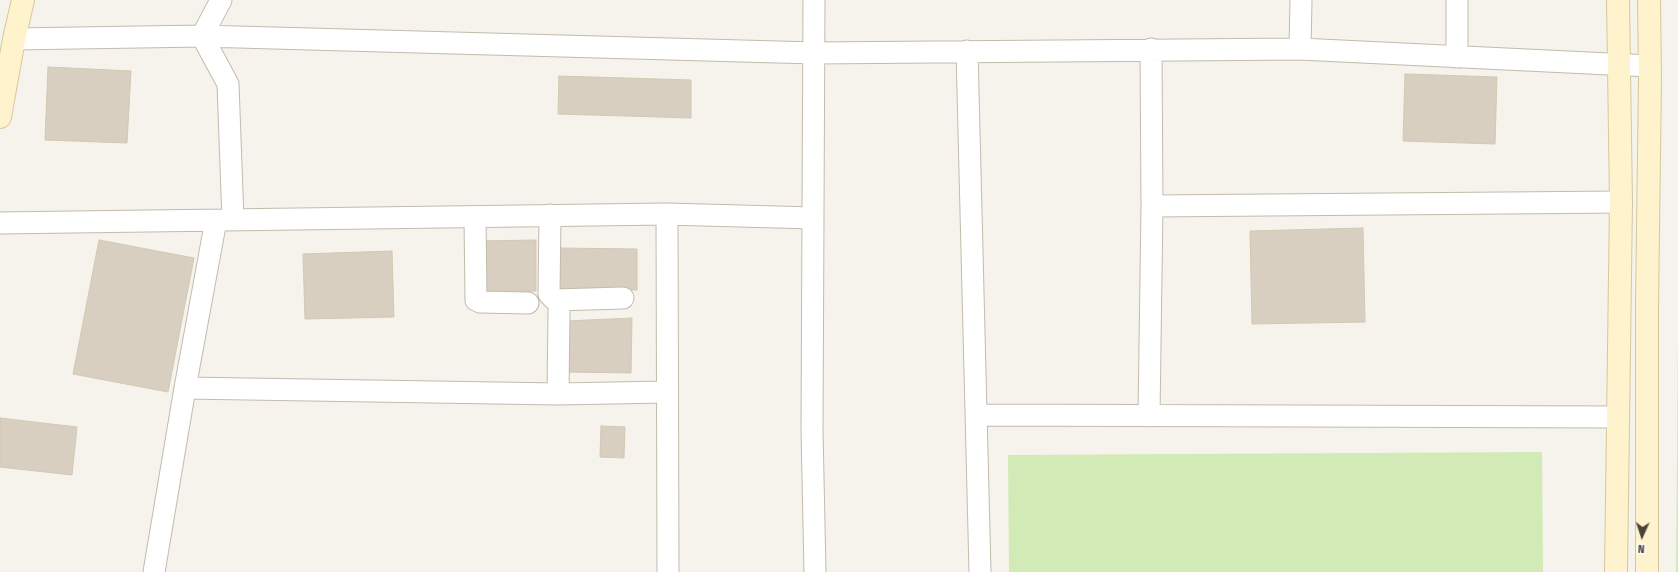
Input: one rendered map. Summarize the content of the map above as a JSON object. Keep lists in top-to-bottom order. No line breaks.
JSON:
{"north":"bottom"}
